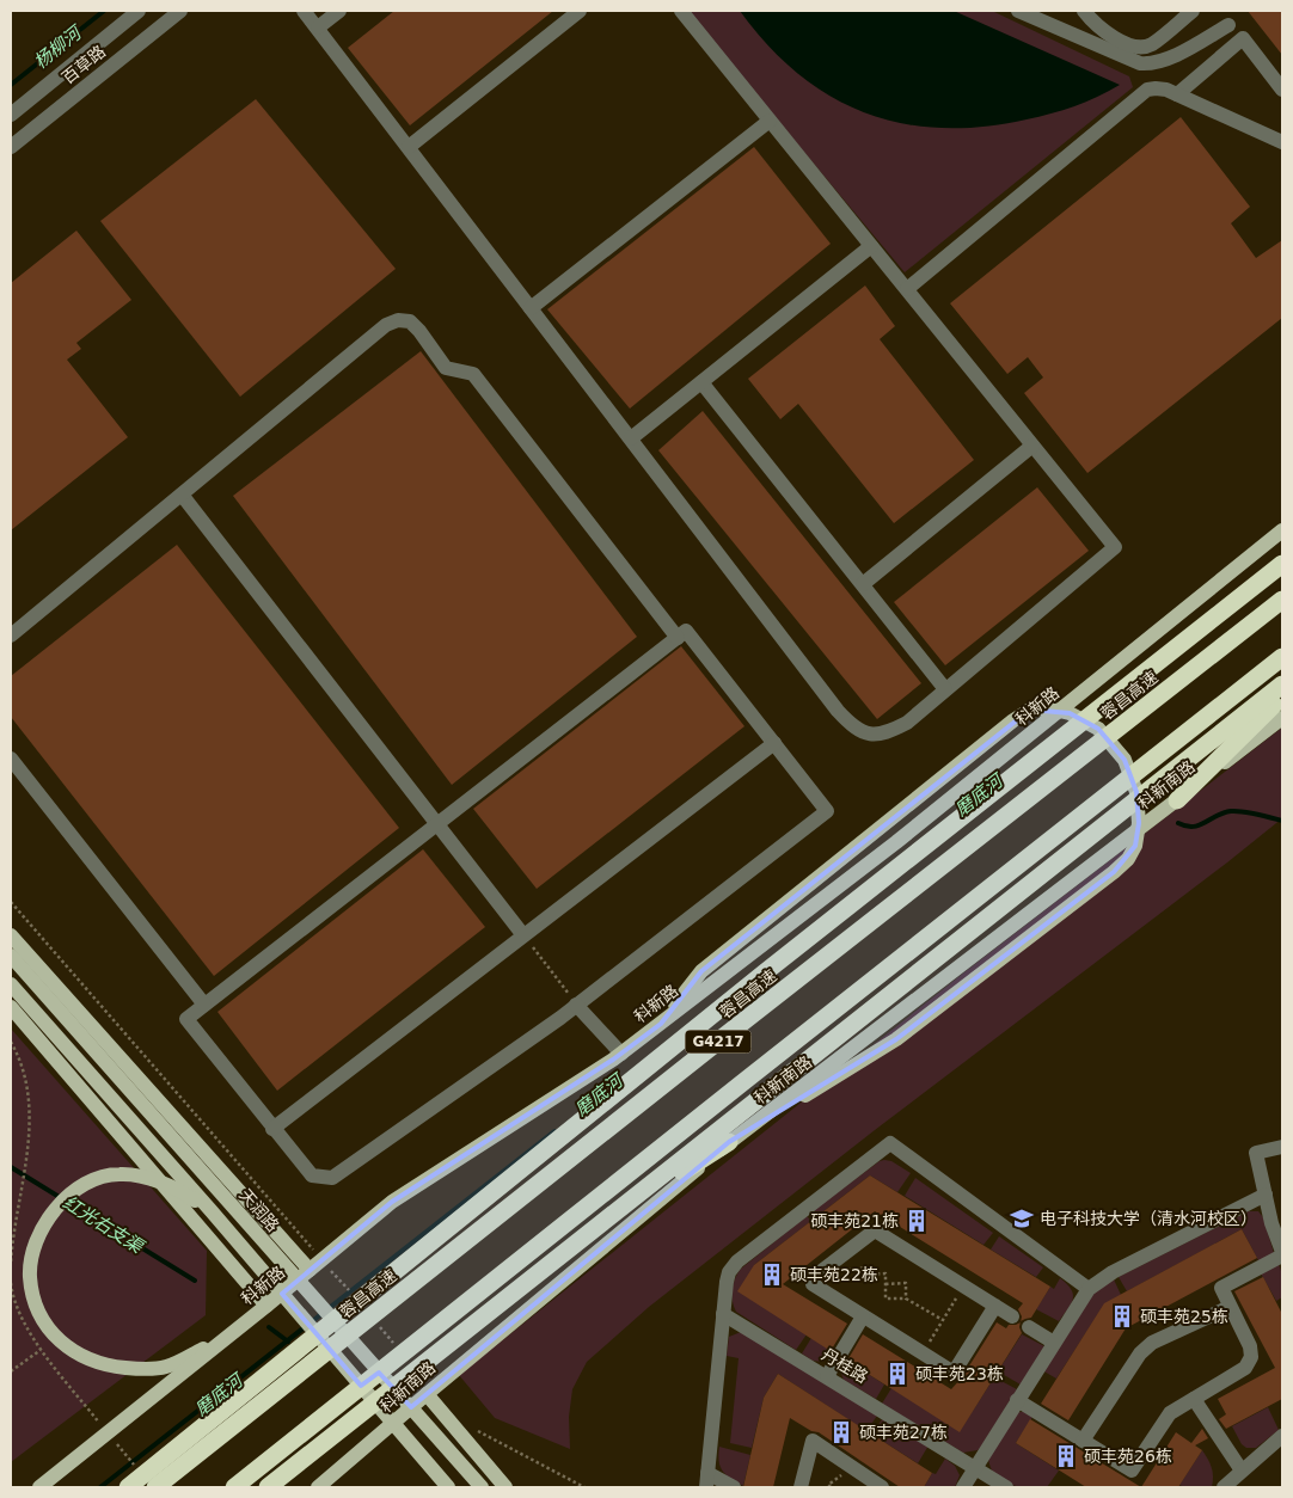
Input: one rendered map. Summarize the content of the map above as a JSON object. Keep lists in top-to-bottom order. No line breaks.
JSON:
{"streets":{"highway":["蓉昌高速","G4217"],"main road":["科新路","科新南路","天润路"],"street":["百草路","丹桂路"]},"water":["杨柳河","磨底河","红光右支渠"],"places":{"school or university":["电子科技大学（清水河校区）"],"building":["硕丰苑21栋","硕丰苑22栋","硕丰苑25栋","硕丰苑23栋","硕丰苑27栋","硕丰苑26栋"]}}
